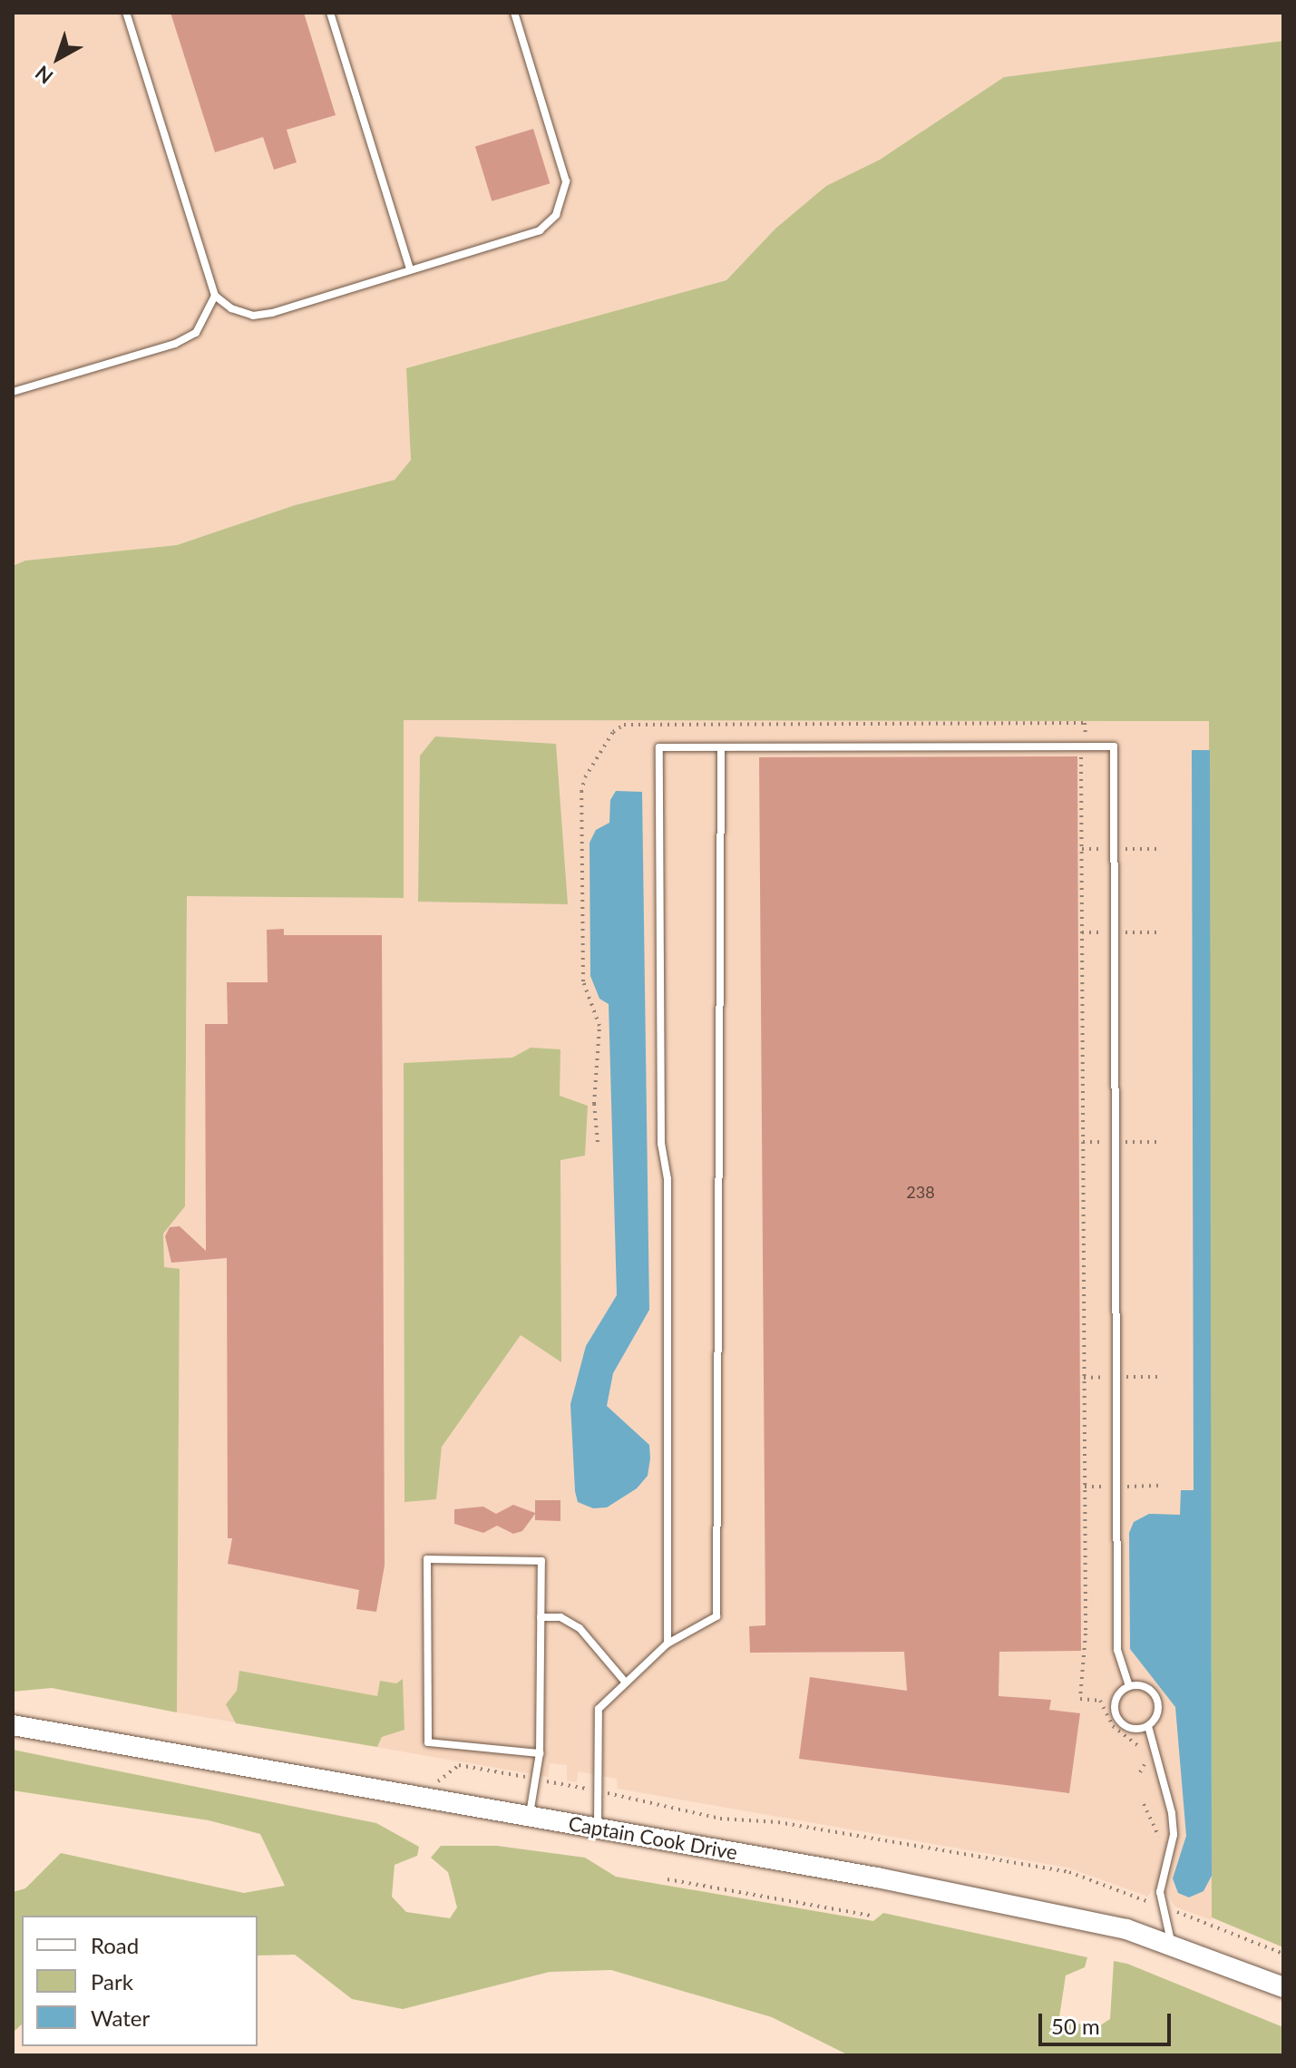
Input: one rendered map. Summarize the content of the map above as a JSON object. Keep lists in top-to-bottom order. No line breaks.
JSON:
{"streets":{"main road":["Captain Cook Drive"]},"house_numbers":["238"],"legend":["Road","Park","Water"],"scale_bar":"50 m","north":"bottom left"}
